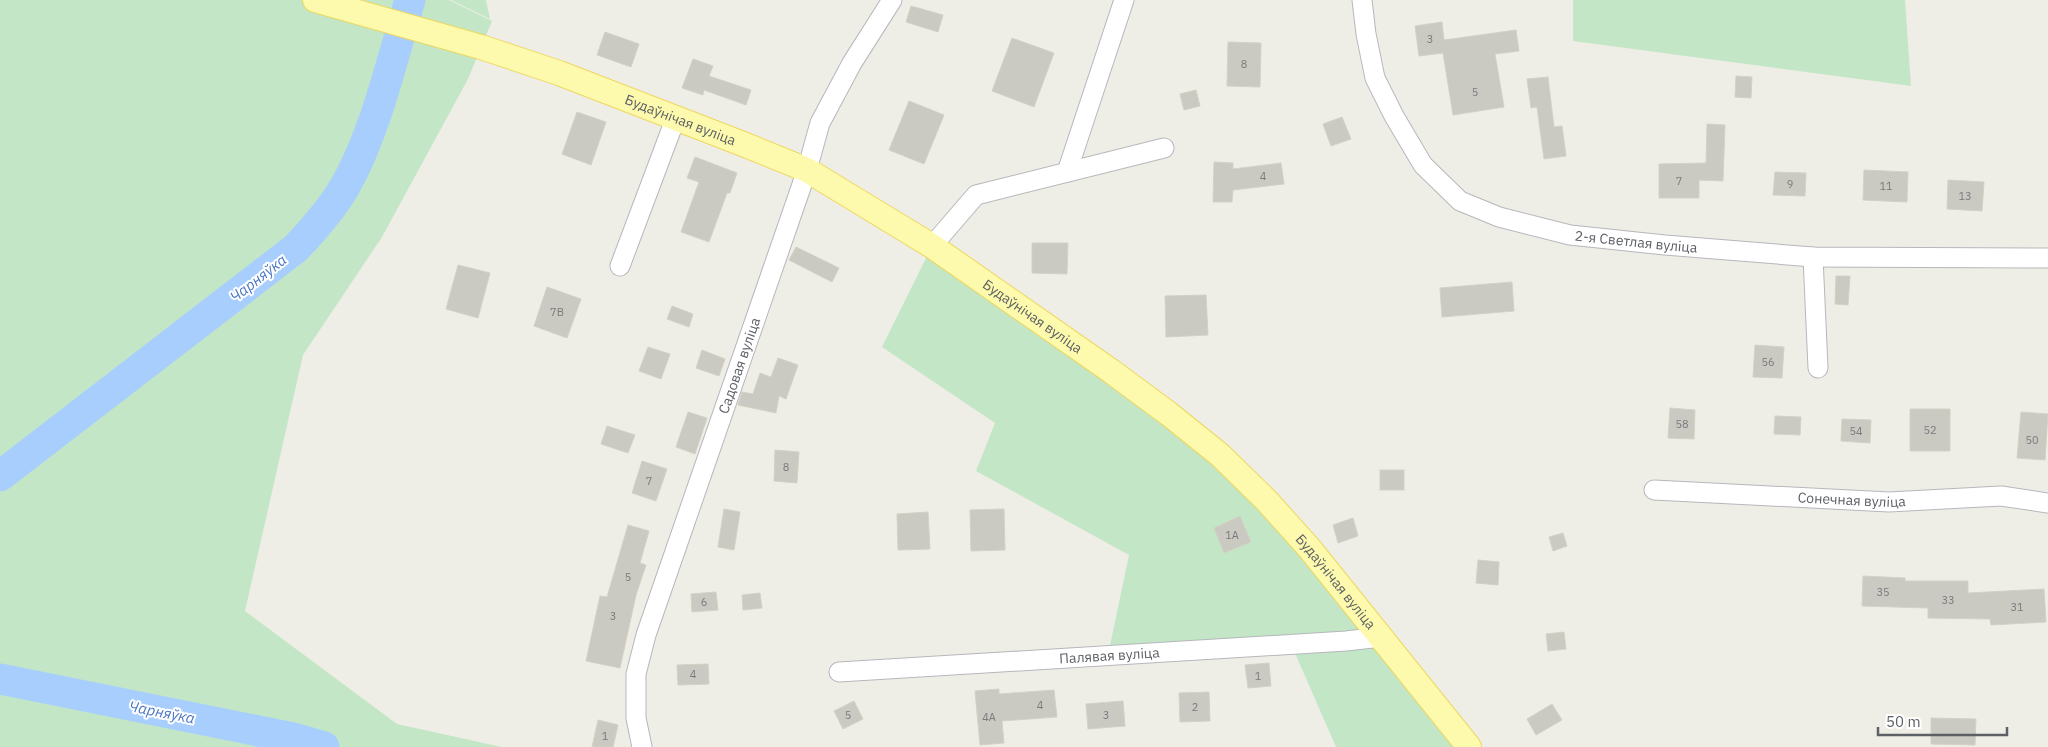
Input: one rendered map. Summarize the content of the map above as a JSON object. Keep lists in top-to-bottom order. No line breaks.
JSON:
{"streets":{"main road":["Будаўнічая вуліца"],"street":["2-я Светлая вуліца","Садовая вуліца","Сонечная вуліца","Палявая вуліца"]},"crossings":[["Будаўнічая вуліца","Садовая вуліца"],["Будаўнічая вуліца","Палявая вуліца"]],"water":["Чарняўка"],"house_numbers":["3","8","5","4","7","9","11","13","7В","56","58","52","54","50","8","7","1А","5","35","33","6","31","3","4","1","4","2","5","3","4А","1"],"scale_bar":"50 m"}
